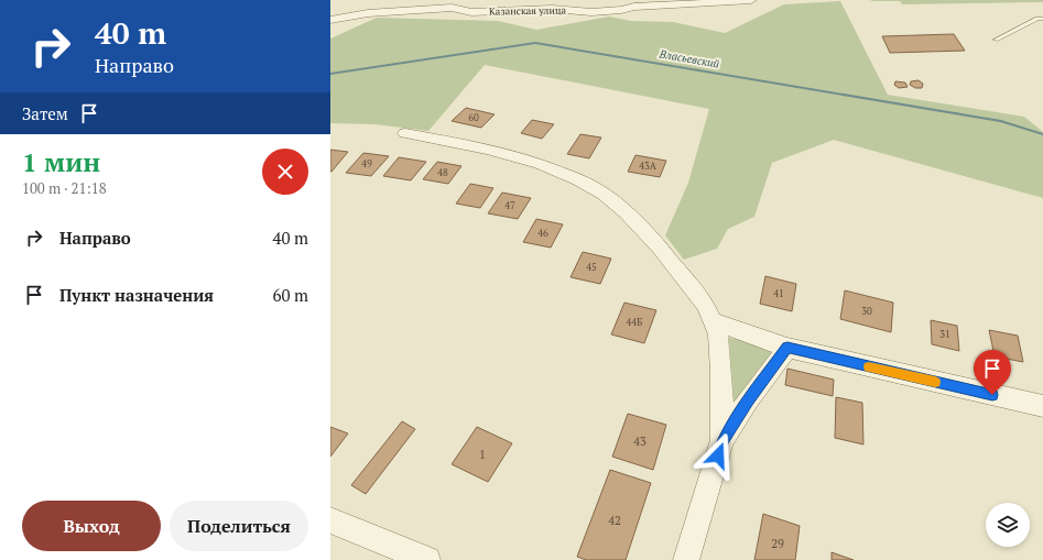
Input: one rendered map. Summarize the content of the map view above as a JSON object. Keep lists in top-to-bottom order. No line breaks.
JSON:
{"streets":{"street":["Казанская улица"]},"water":["Власьевский"],"house_numbers":["60","49","43А","48","47","46","45","41","30","44Б","31","43","1","42","29"],"page":{"turn":["40 m","Направо"],"then":"Затем","heading":["1 мин","100 m · 21:18"],"list":[{"name":"Направо","value":"40 m"},{"name":"Пункт назначения","value":"60 m"}],"buttons":["Выход","Поделиться"]}}
